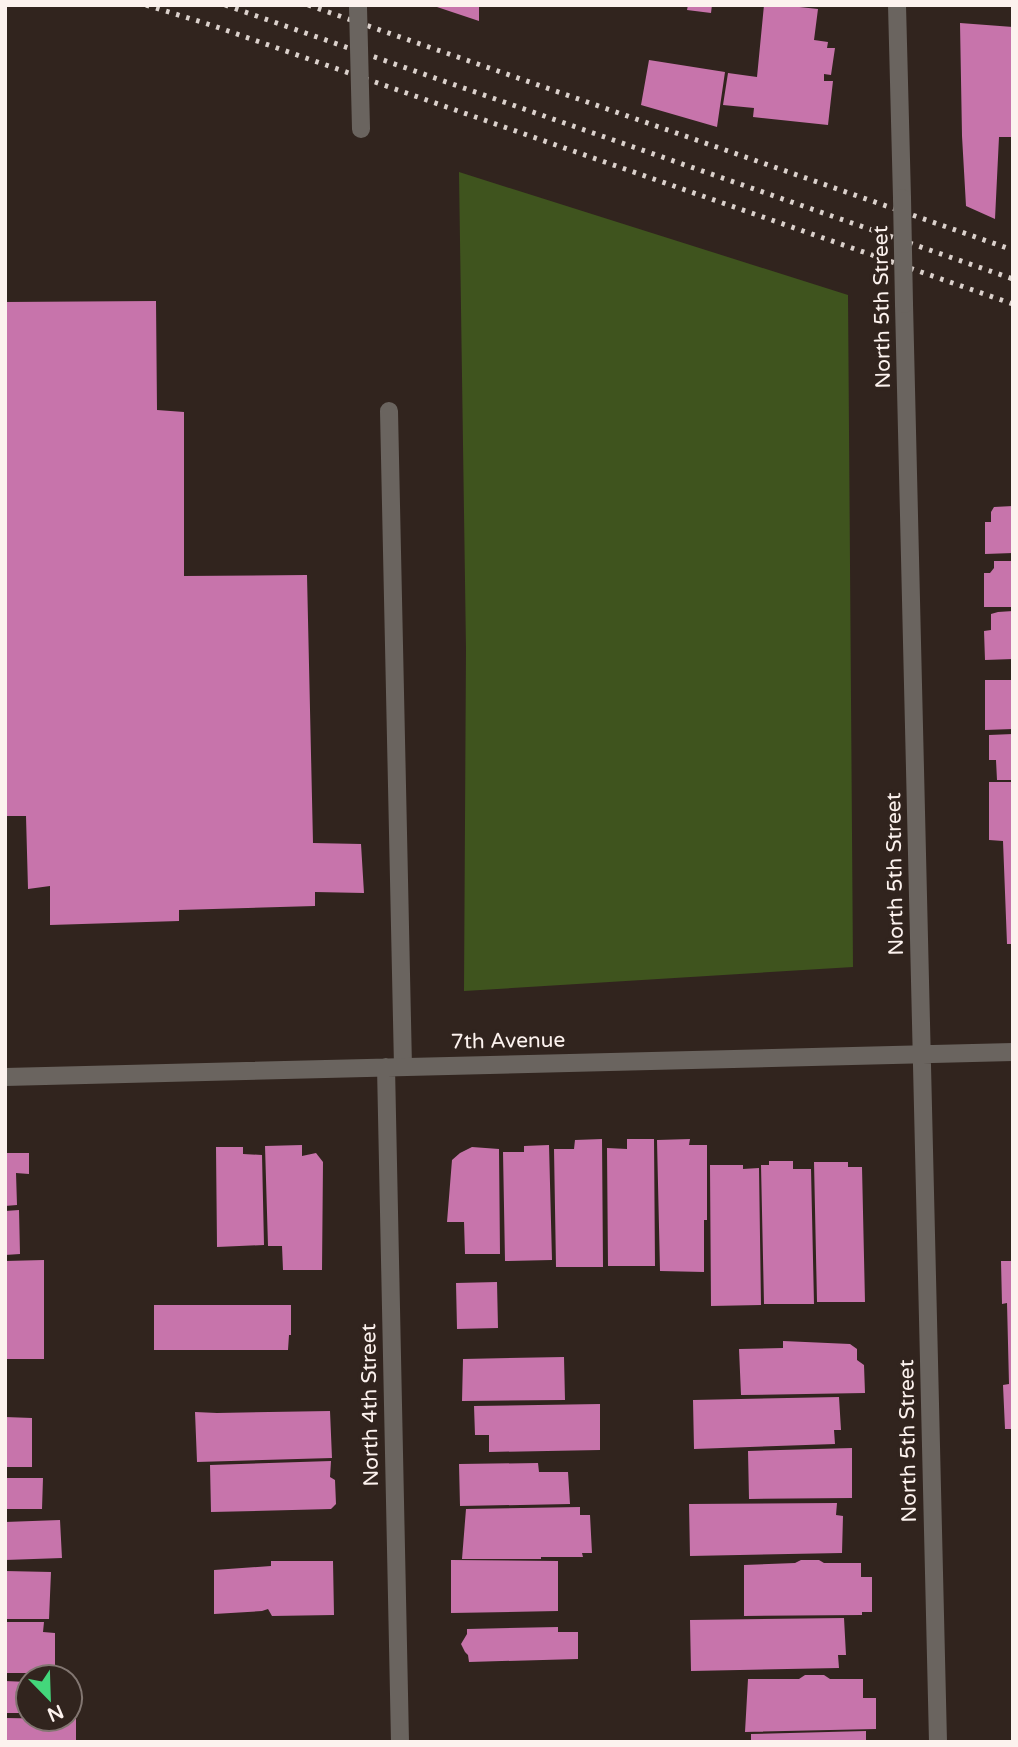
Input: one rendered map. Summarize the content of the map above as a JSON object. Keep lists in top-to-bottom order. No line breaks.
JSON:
{"streets":{"street":["North 5th Street","7th Avenue","North 4th Street"]},"crossings":[["North 5th Street","7th Avenue"],["7th Avenue","North 4th Street"]],"north":"bottom right"}
